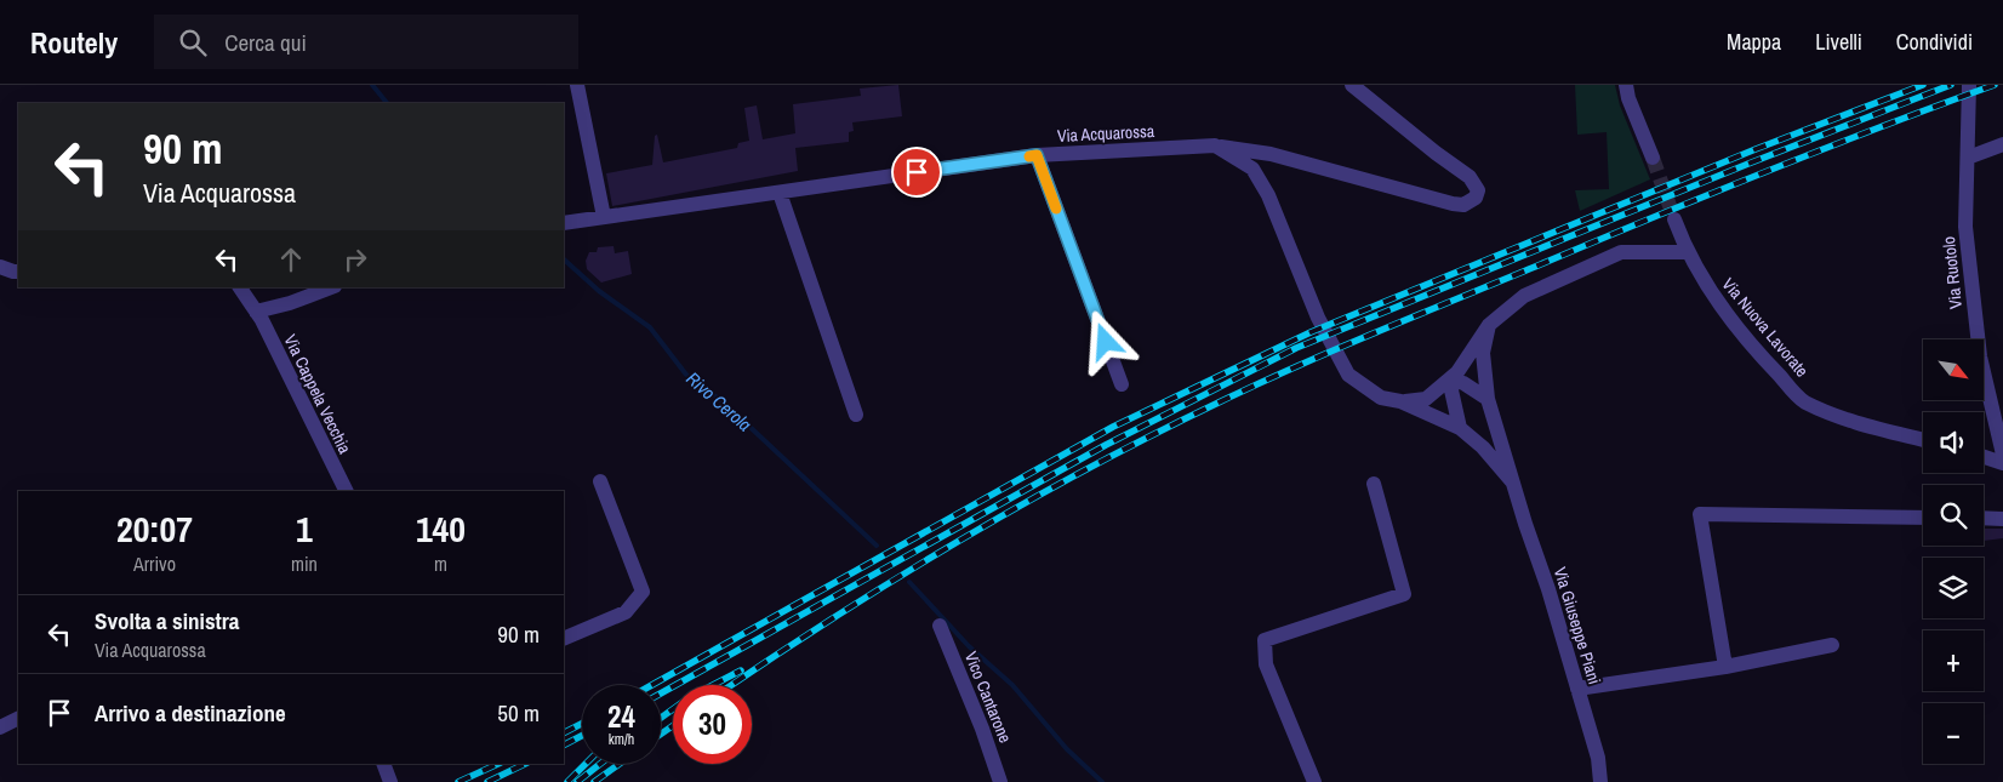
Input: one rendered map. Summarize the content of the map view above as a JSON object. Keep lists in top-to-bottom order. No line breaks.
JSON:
{"streets":{"street":["Via Acquarossa","Via Ruotolo","Via Nuova Lavorate","Via Cappela Vecchia","Via Giuseppe Piani","Vico Cantarone"]},"water":["Rivo Cerola"],"north":"bottom right","page":{"header":"Routely","search":"Cerca qui","nav":["Mappa","Livelli","Condividi"],"turn":["90 m","Via Acquarossa"],"map_buttons":["+","−"],"eta":["20:07","Arrivo","1","min","140","m"],"list":[{"name":"Svolta a sinistra","note":"Via Acquarossa","value":"90 m"},{"name":"Arrivo a destinazione","value":"50 m"}],"speed":"24 km/h","limit":"30"}}
